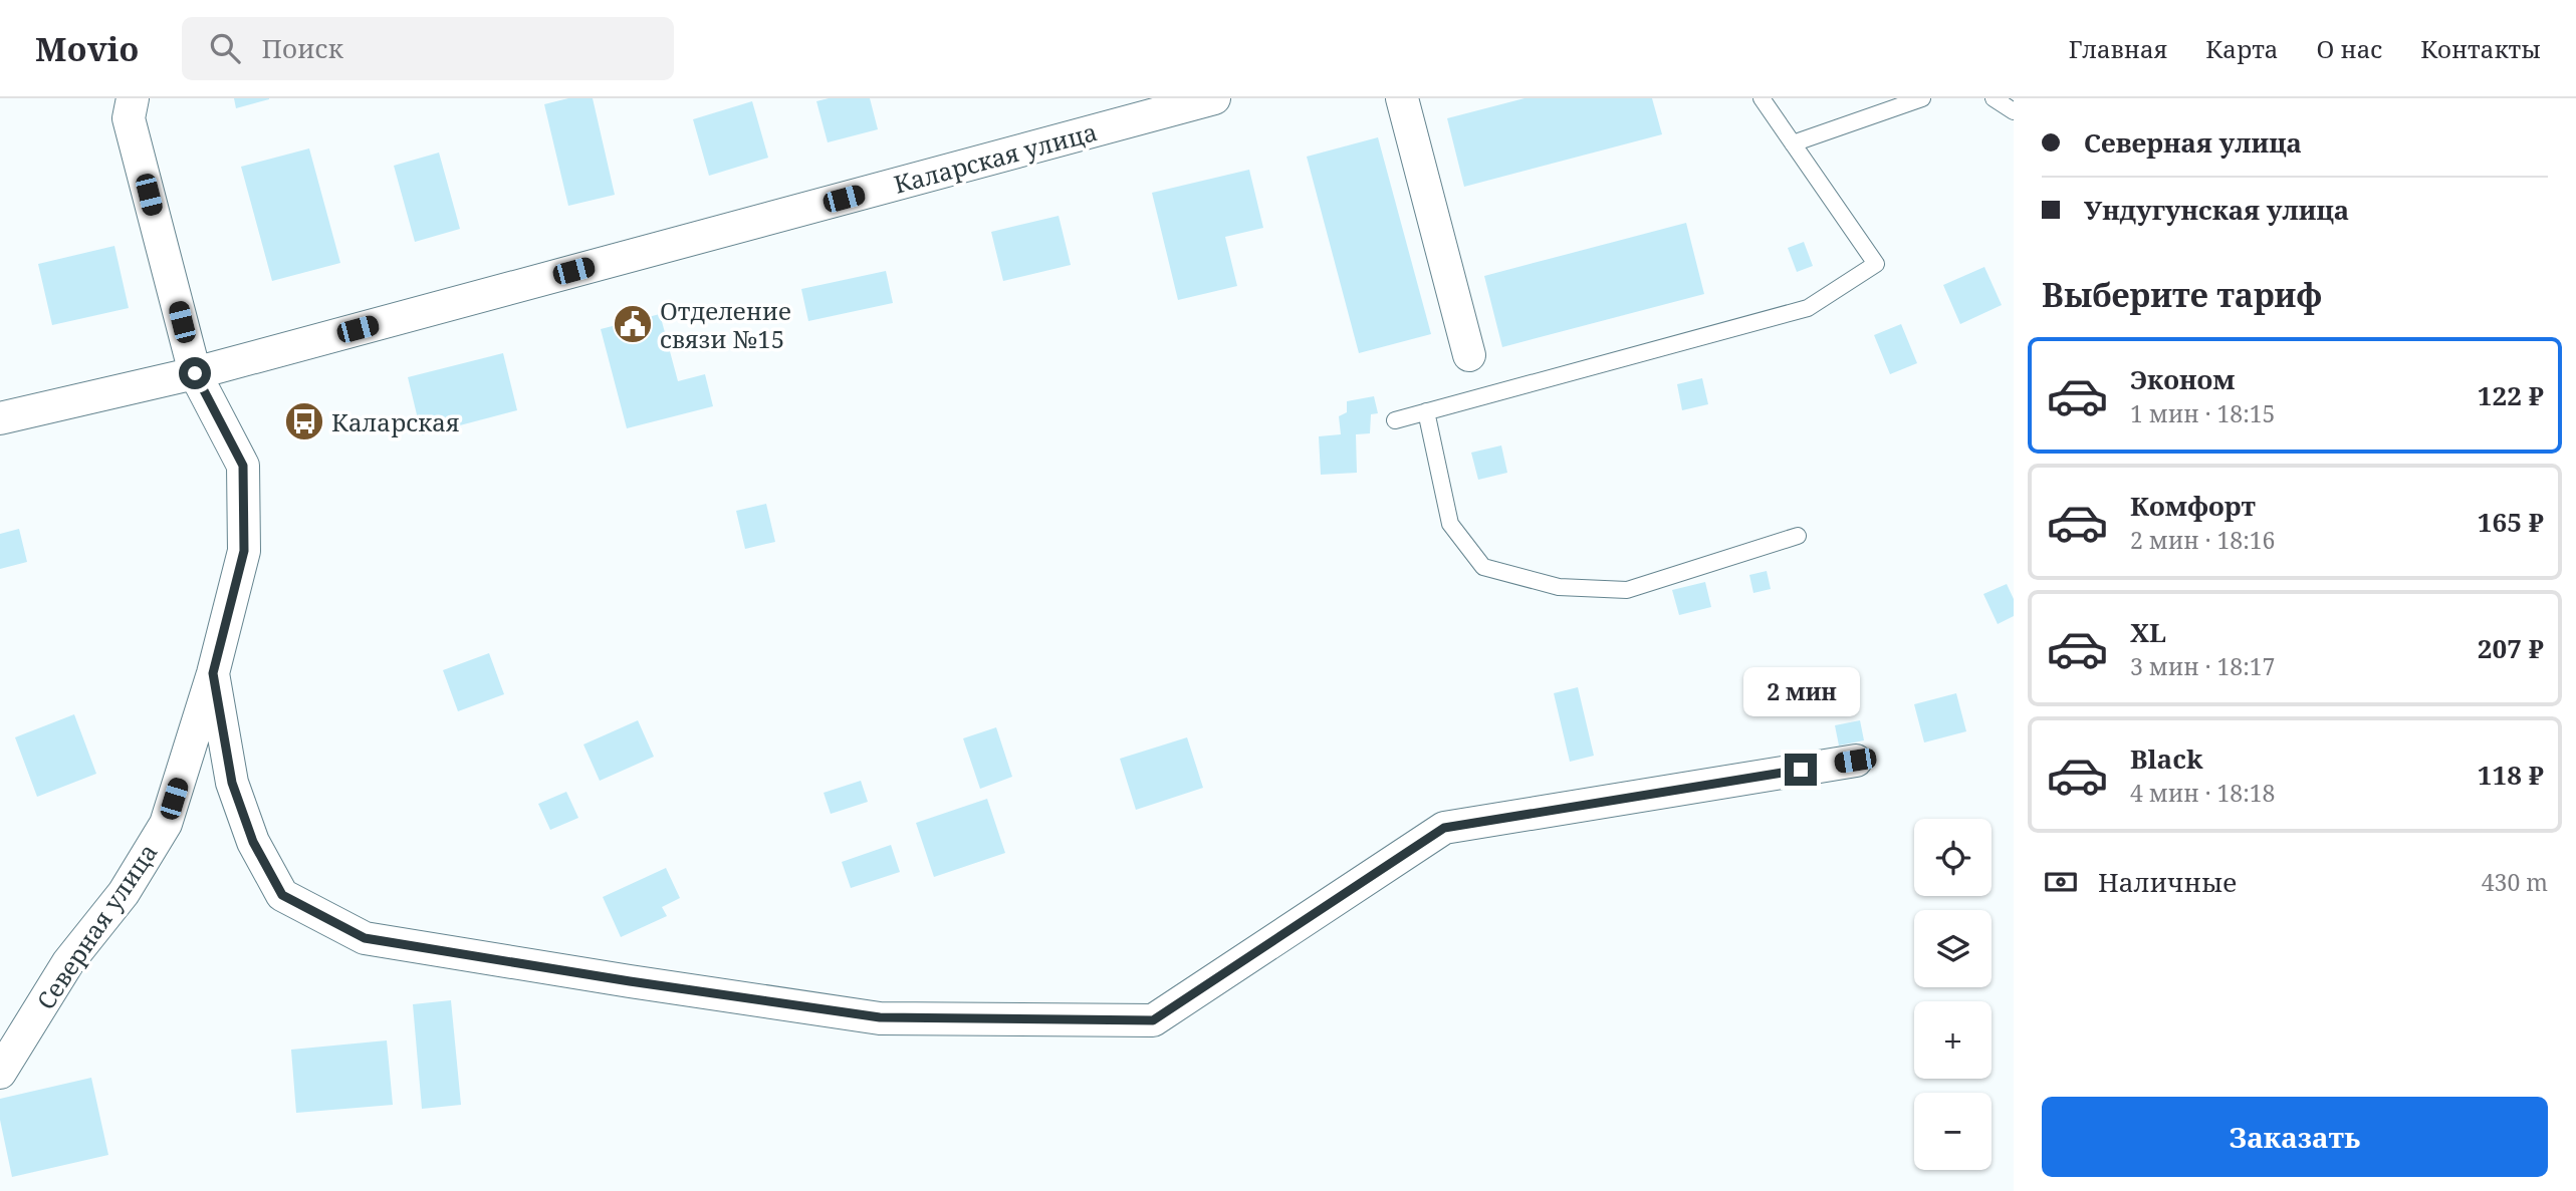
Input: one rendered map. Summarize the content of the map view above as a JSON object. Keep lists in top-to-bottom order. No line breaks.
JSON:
{"streets":{"street":["Каларская улица","Северная улица"]},"crossings":[["Каларская улица","Северная улица"]],"places":{"public building":["Отделение связи №15"],"bus stop":["Каларская"]},"page":{"header":"Movio","search":"Поиск","nav":["Главная","Карта","О нас","Контакты"],"banner":["Северная улица","Ундугунская улица"],"heading":"Выберите тариф","list":[{"name":"Эконом","note":"1 мин · 18:15","value":"122 ₽"},{"name":"Комфорт","note":"2 мин · 18:16","value":"165 ₽"},{"name":"XL","note":"3 мин · 18:17","value":"207 ₽"},{"name":"Black","note":"4 мин · 18:18","value":"118 ₽"}],"bubble":"2 мин","map_buttons":["+","−"],"pay":["Наличные","430 m"],"buttons":"Заказать"}}
